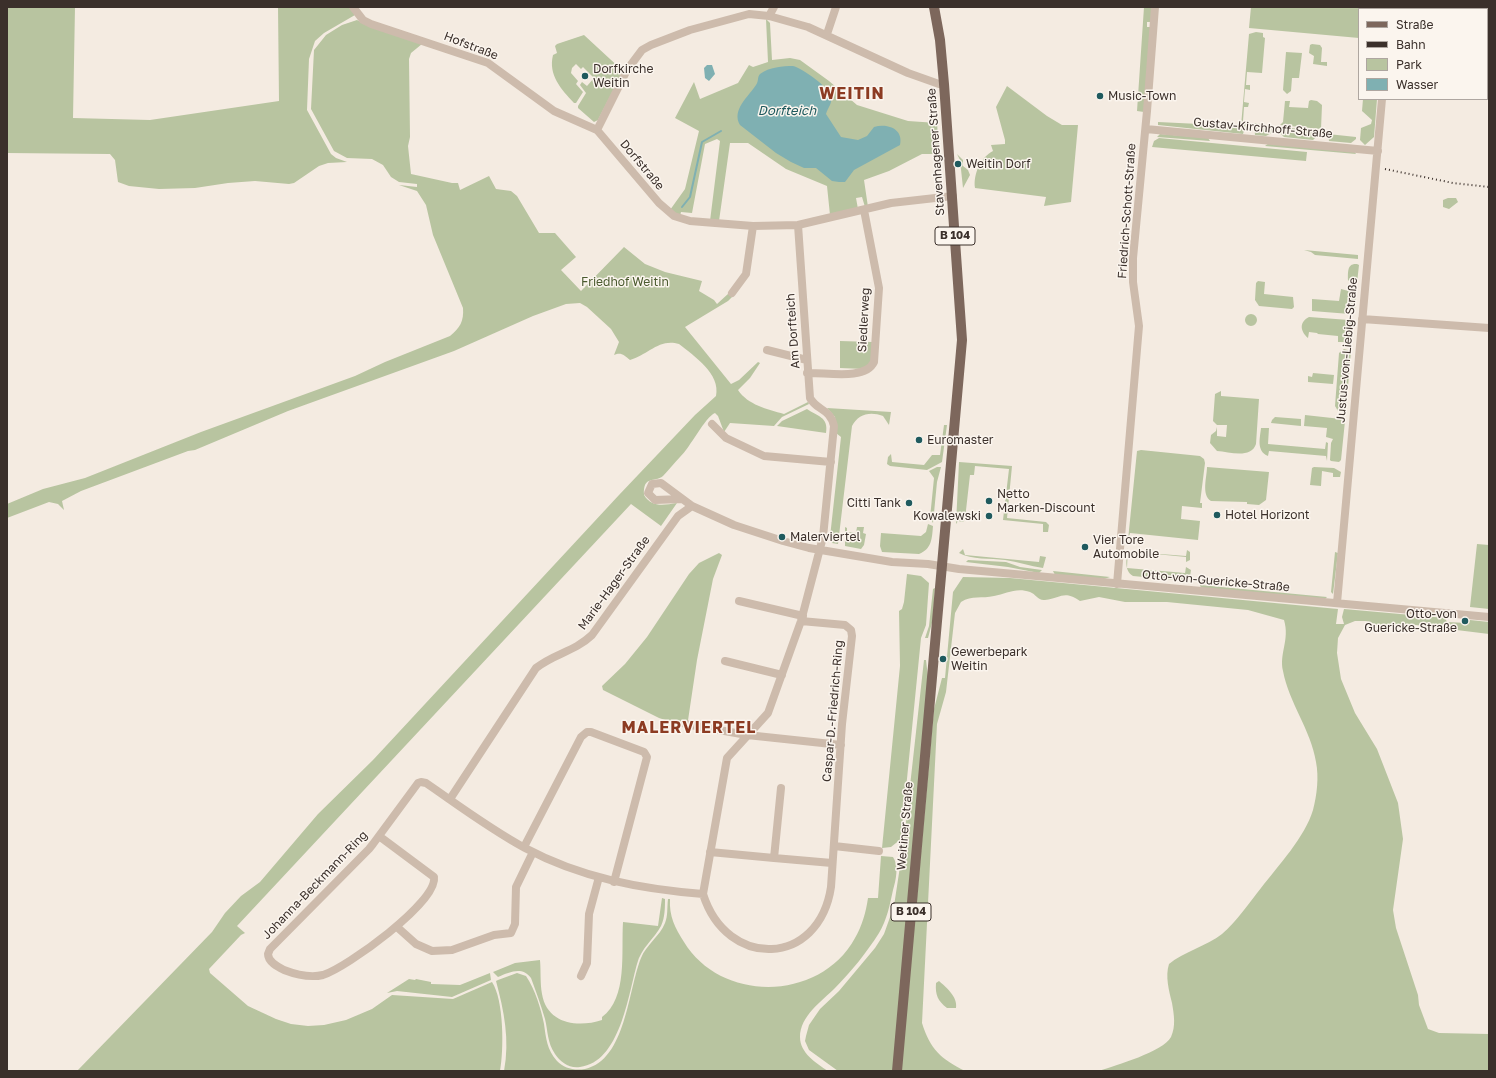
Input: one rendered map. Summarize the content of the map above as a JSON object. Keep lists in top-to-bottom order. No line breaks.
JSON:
{"streets":{"main road":["Stavenhagener Straße","B 104","Weitiner Straße"],"street":["Hofstraße","Gustav-Kirchhoff-Straße","Dorfstraße","Friedrich-Schott-Straße","Siedlerweg","Am Dorfteich","Justus-von-Liebig-Straße","Otto-von-Guericke-Straße","Marie-Hager-Straße","Caspar-D.-Friedrich-Ring","Johanna-Beckmann-Ring"]},"crossings":[["Hofstraße","Dorfstraße"],["Gustav-Kirchhoff-Straße","Friedrich-Schott-Straße"],["Gustav-Kirchhoff-Straße","Justus-von-Liebig-Straße"],["Stavenhagener Straße","Dorfstraße"],["Stavenhagener Straße","Otto-von-Guericke-Straße"],["Stavenhagener Straße","Weitiner Straße"],["Dorfstraße","Siedlerweg"],["Dorfstraße","Am Dorfteich"],["Friedrich-Schott-Straße","Otto-von-Guericke-Straße"],["Siedlerweg","Am Dorfteich"],["Justus-von-Liebig-Straße","Otto-von-Guericke-Straße"],["Otto-von-Guericke-Straße","Marie-Hager-Straße"],["Marie-Hager-Straße","Johanna-Beckmann-Ring"]],"districts":["WEITIN","MALERVIERTEL"],"water":["Dorfteich"],"parks":["Friedhof Weitin"],"places":["Dorfkirche Weitin","Music-Town","Weitin Dorf","Euromaster","Netto Marken-Discount","Citti Tank","Hotel Horizont","Kowalewski","Malerviertel","Vier Tore Automobile","Otto-von Guericke-Straße","Gewerbepark Weitin"],"legend":["Straße","Bahn","Park","Wasser"]}
